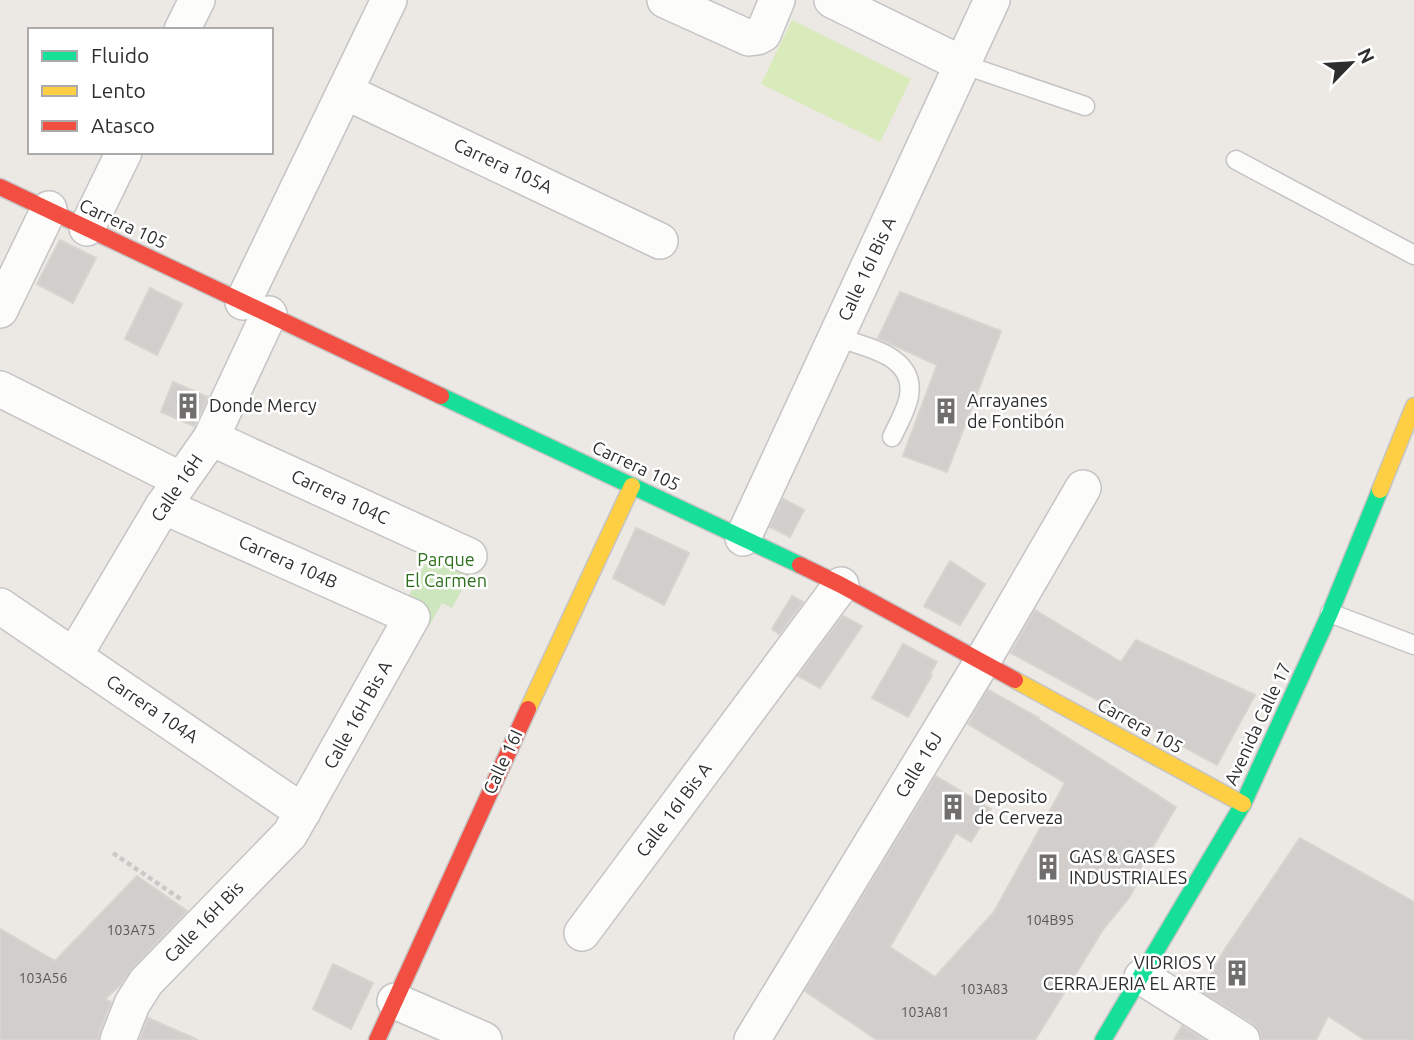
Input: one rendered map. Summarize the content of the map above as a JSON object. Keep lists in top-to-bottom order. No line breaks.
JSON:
{"streets":{"street":["Carrera 105A","Carrera 105","Calle 16I Bis A","Calle 16H","Carrera 104C","Carrera 104B","Carrera 104A","Calle 16H Bis A","Avenida Calle 17","Calle 16I","Calle 16J","Calle 16H Bis"]},"crossings":[["Carrera 105A","Calle 16H"],["Carrera 105","Calle 16I Bis A"],["Carrera 105","Calle 16H"],["Carrera 105","Avenida Calle 17"],["Carrera 105","Calle 16I"],["Carrera 105","Calle 16J"],["Calle 16H","Carrera 104C"],["Calle 16H","Carrera 104B"],["Calle 16H","Carrera 104A"],["Carrera 104B","Calle 16H Bis A"],["Carrera 104A","Calle 16H Bis A"],["Carrera 104A","Calle 16H Bis"],["Calle 16H Bis A","Calle 16H Bis"]],"parks":["Parque El Carmen"],"places":{"building":["Donde Mercy","Arrayanes de Fontibón","Deposito de Cerveza","GAS & GASES INDUSTRIALES","VIDRIOS Y CERRAJERIA EL ARTE"]},"house_numbers":["104B95","103A75","103A56","103A83","103A81"],"legend":["Fluido","Lento","Atasco"],"north":"top right"}
